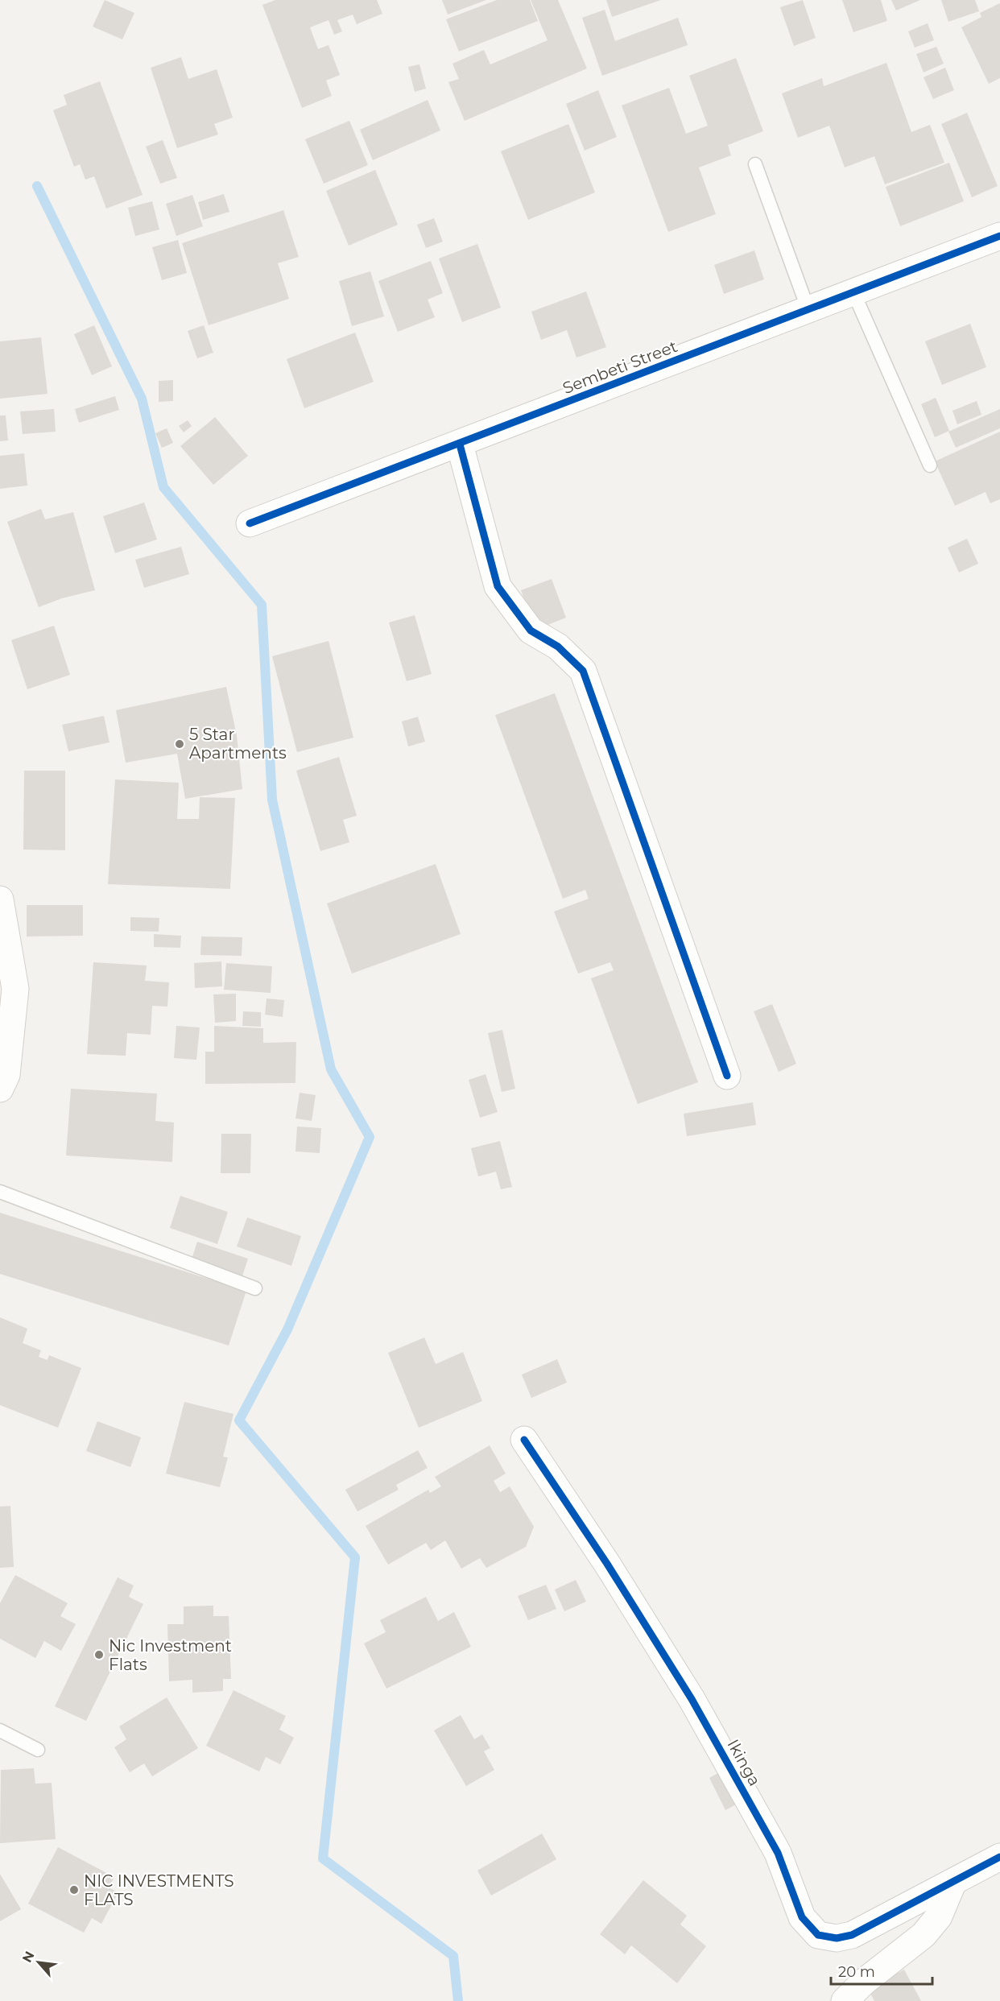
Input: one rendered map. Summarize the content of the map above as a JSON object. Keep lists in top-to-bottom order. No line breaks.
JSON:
{"streets":{"street":["Sembeti Street","Ikinga"]},"places":["5 Star Apartments","Nic Investment Flats","NIC INVESTMENTS FLATS"],"scale_bar":"20 m","north":"top left"}
